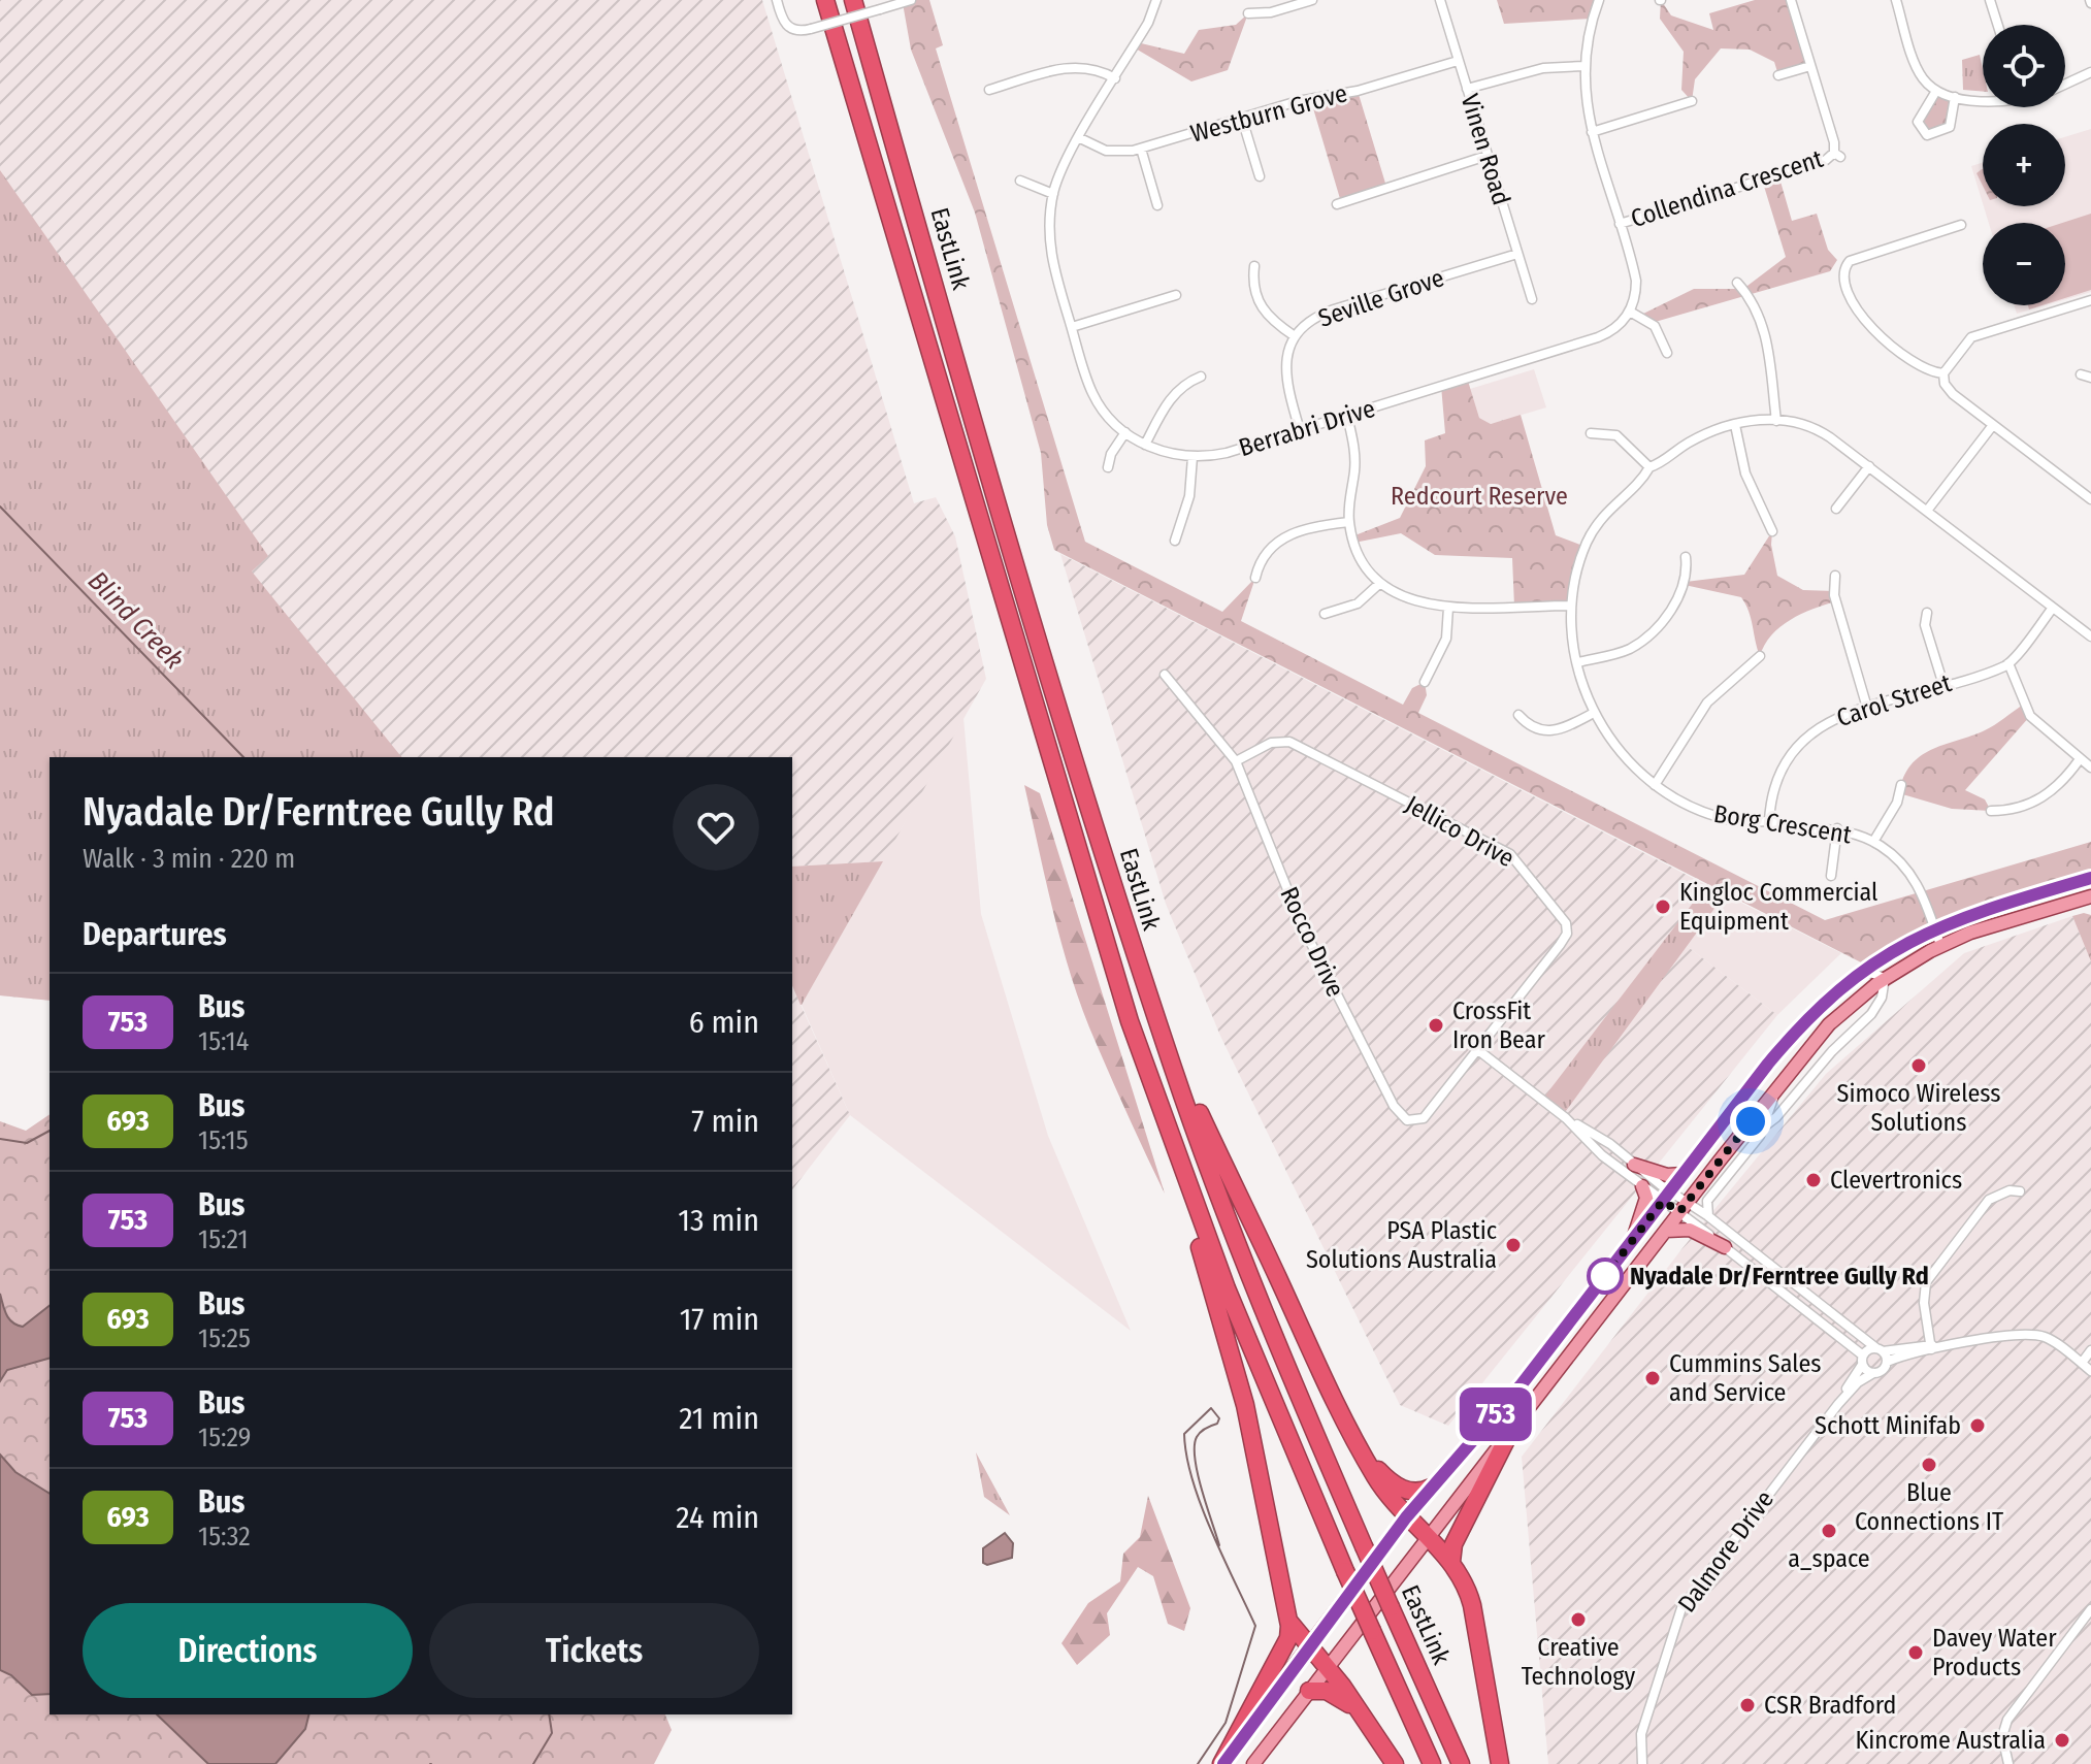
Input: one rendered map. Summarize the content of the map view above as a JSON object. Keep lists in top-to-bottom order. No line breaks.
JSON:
{"streets":{"highway":["EastLink"],"street":["Westburn Grove","Vinen Road","Collendina Crescent","Seville Grove","Berrabri Drive","Carol Street","Borg Crescent","Jellico Drive","Rocco Drive","Dalmore Drive"]},"crossings":[["Westburn Grove","Vinen Road"],["Westburn Grove","Berrabri Drive"],["Vinen Road","Seville Grove"],["Seville Grove","Berrabri Drive"],["Carol Street","Borg Crescent"],["Jellico Drive","Rocco Drive"]],"water":["Blind Creek"],"parks":["Redcourt Reserve"],"places":["Kingloc Commercial Equipment","CrossFit Iron Bear","Simoco Wireless Solutions","Clevertronics","PSA Plastic Solutions Australia","Nyadale Dr/Ferntree Gully Rd","Cummins Sales and Service","Schott Minifab","Blue Connections IT","a_space","Creative Technology","Davey Water Products","CSR Bradford","Kincrome Australia"],"lines":["bus line 753"],"page":{"on_map":"753","map_buttons":["+","−"],"heading":[["Nyadale Dr/Ferntree Gully Rd","Walk · 3 min · 220 m"],"Departures"],"list":[{"mark":"753","name":"Bus","note":"15:14","value":"6 min"},{"mark":"693","name":"Bus","note":"15:15","value":"7 min"},{"mark":"753","name":"Bus","note":"15:21","value":"13 min"},{"mark":"693","name":"Bus","note":"15:25","value":"17 min"},{"mark":"753","name":"Bus","note":"15:29","value":"21 min"},{"mark":"693","name":"Bus","note":"15:32","value":"24 min"}],"buttons":["Directions","Tickets"]}}
